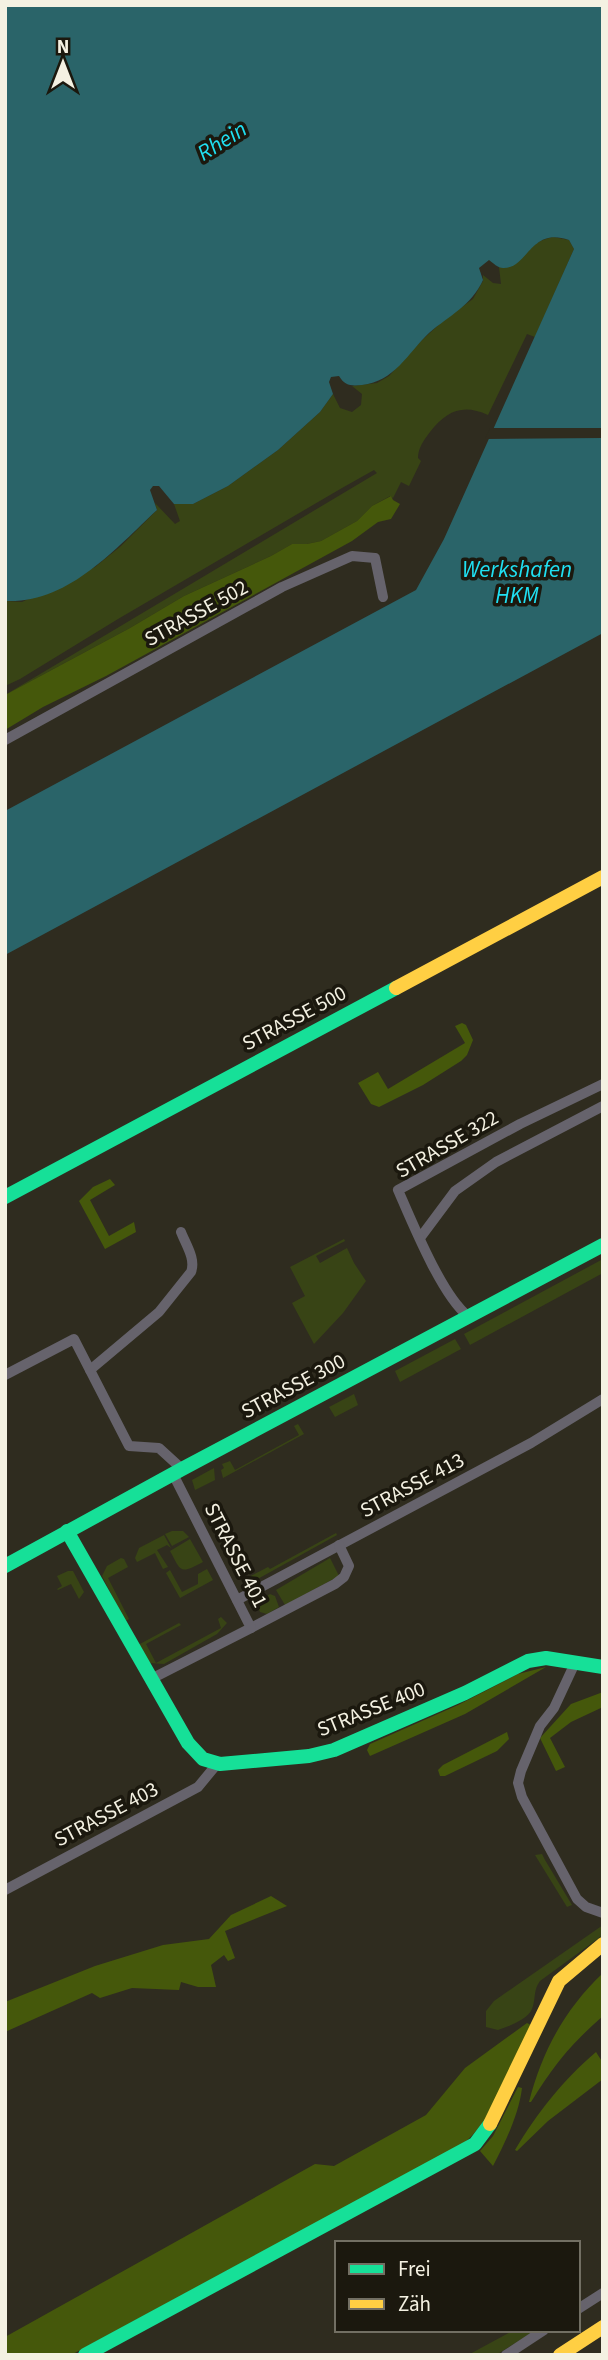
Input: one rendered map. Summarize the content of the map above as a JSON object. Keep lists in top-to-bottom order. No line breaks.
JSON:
{"streets":{"street":["STRASSE 502","STRASSE 500","STRASSE 322","STRASSE 300","STRASSE 413","STRASSE 401","STRASSE 400","STRASSE 403"]},"crossings":[["STRASSE 322","STRASSE 300"],["STRASSE 300","STRASSE 401"],["STRASSE 413","STRASSE 401"],["STRASSE 400","STRASSE 403"]],"water":["Rhein","Werkshafen HKM"],"legend":["Frei","Zäh"],"north":"top"}
